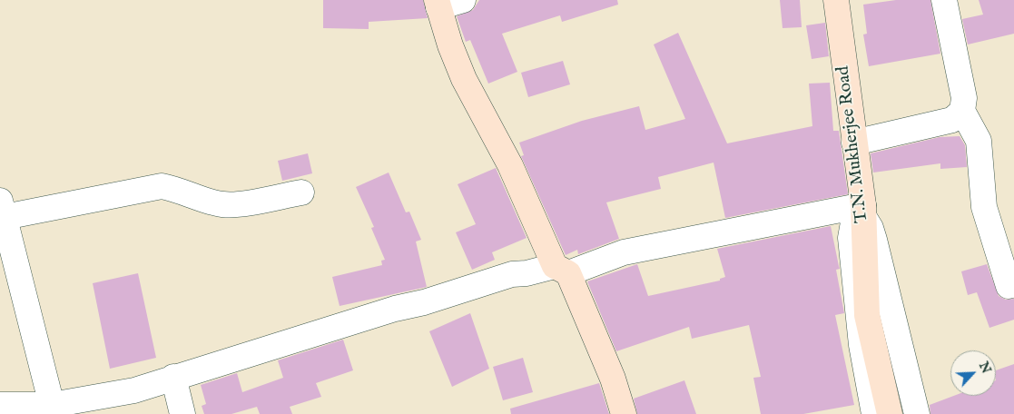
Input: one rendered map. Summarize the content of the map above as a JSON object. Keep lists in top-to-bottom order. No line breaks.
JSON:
{"streets":{"street":["T.N. Mukherjee Road"]},"north":"top right"}
